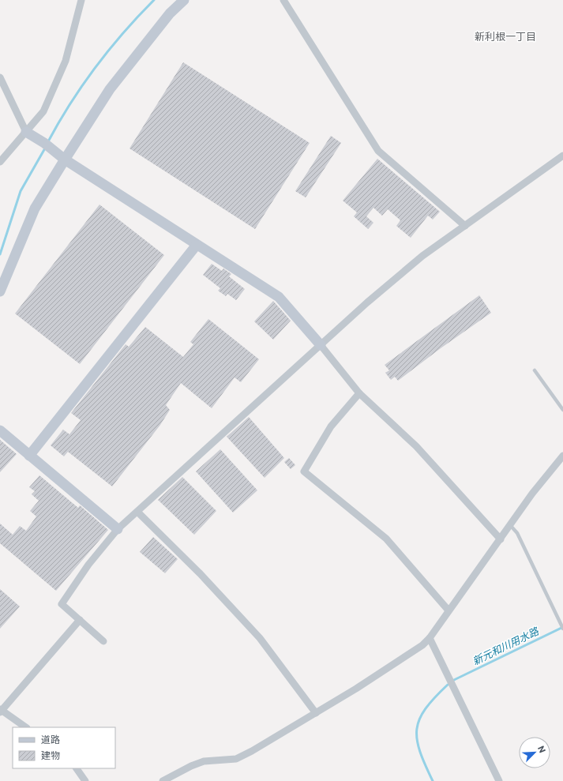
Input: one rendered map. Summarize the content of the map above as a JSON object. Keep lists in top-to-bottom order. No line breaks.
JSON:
{"districts":["新利根一丁目"],"water":["新元和川用水路"],"legend":["道路","建物"],"north":"top right"}
